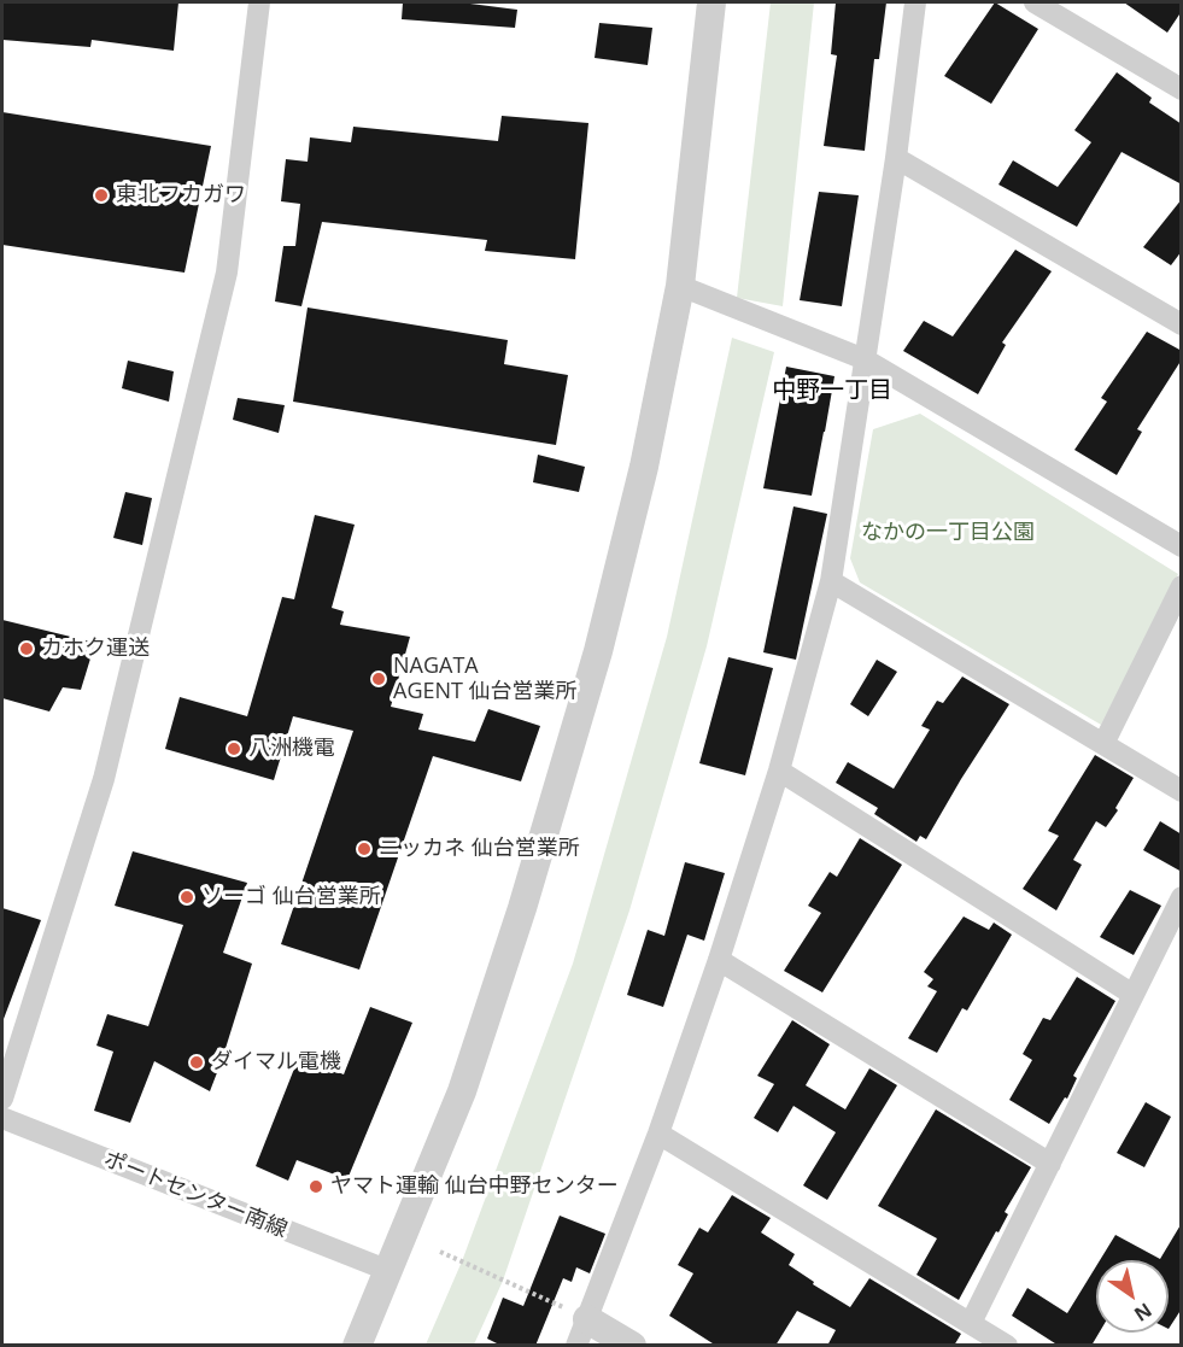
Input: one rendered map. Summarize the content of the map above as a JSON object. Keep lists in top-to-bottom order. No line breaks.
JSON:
{"streets":{"street":["ポートセンター南線"]},"districts":["中野一丁目"],"parks":["なかの一丁目公園"],"places":["東北フカガワ","カホク運送","NAGATA AGENT 仙台営業所","八洲機電","ニッカネ 仙台営業所","ソーゴ 仙台営業所","ダイマル電機","ヤマト運輸 仙台中野センター"],"north":"bottom right"}
